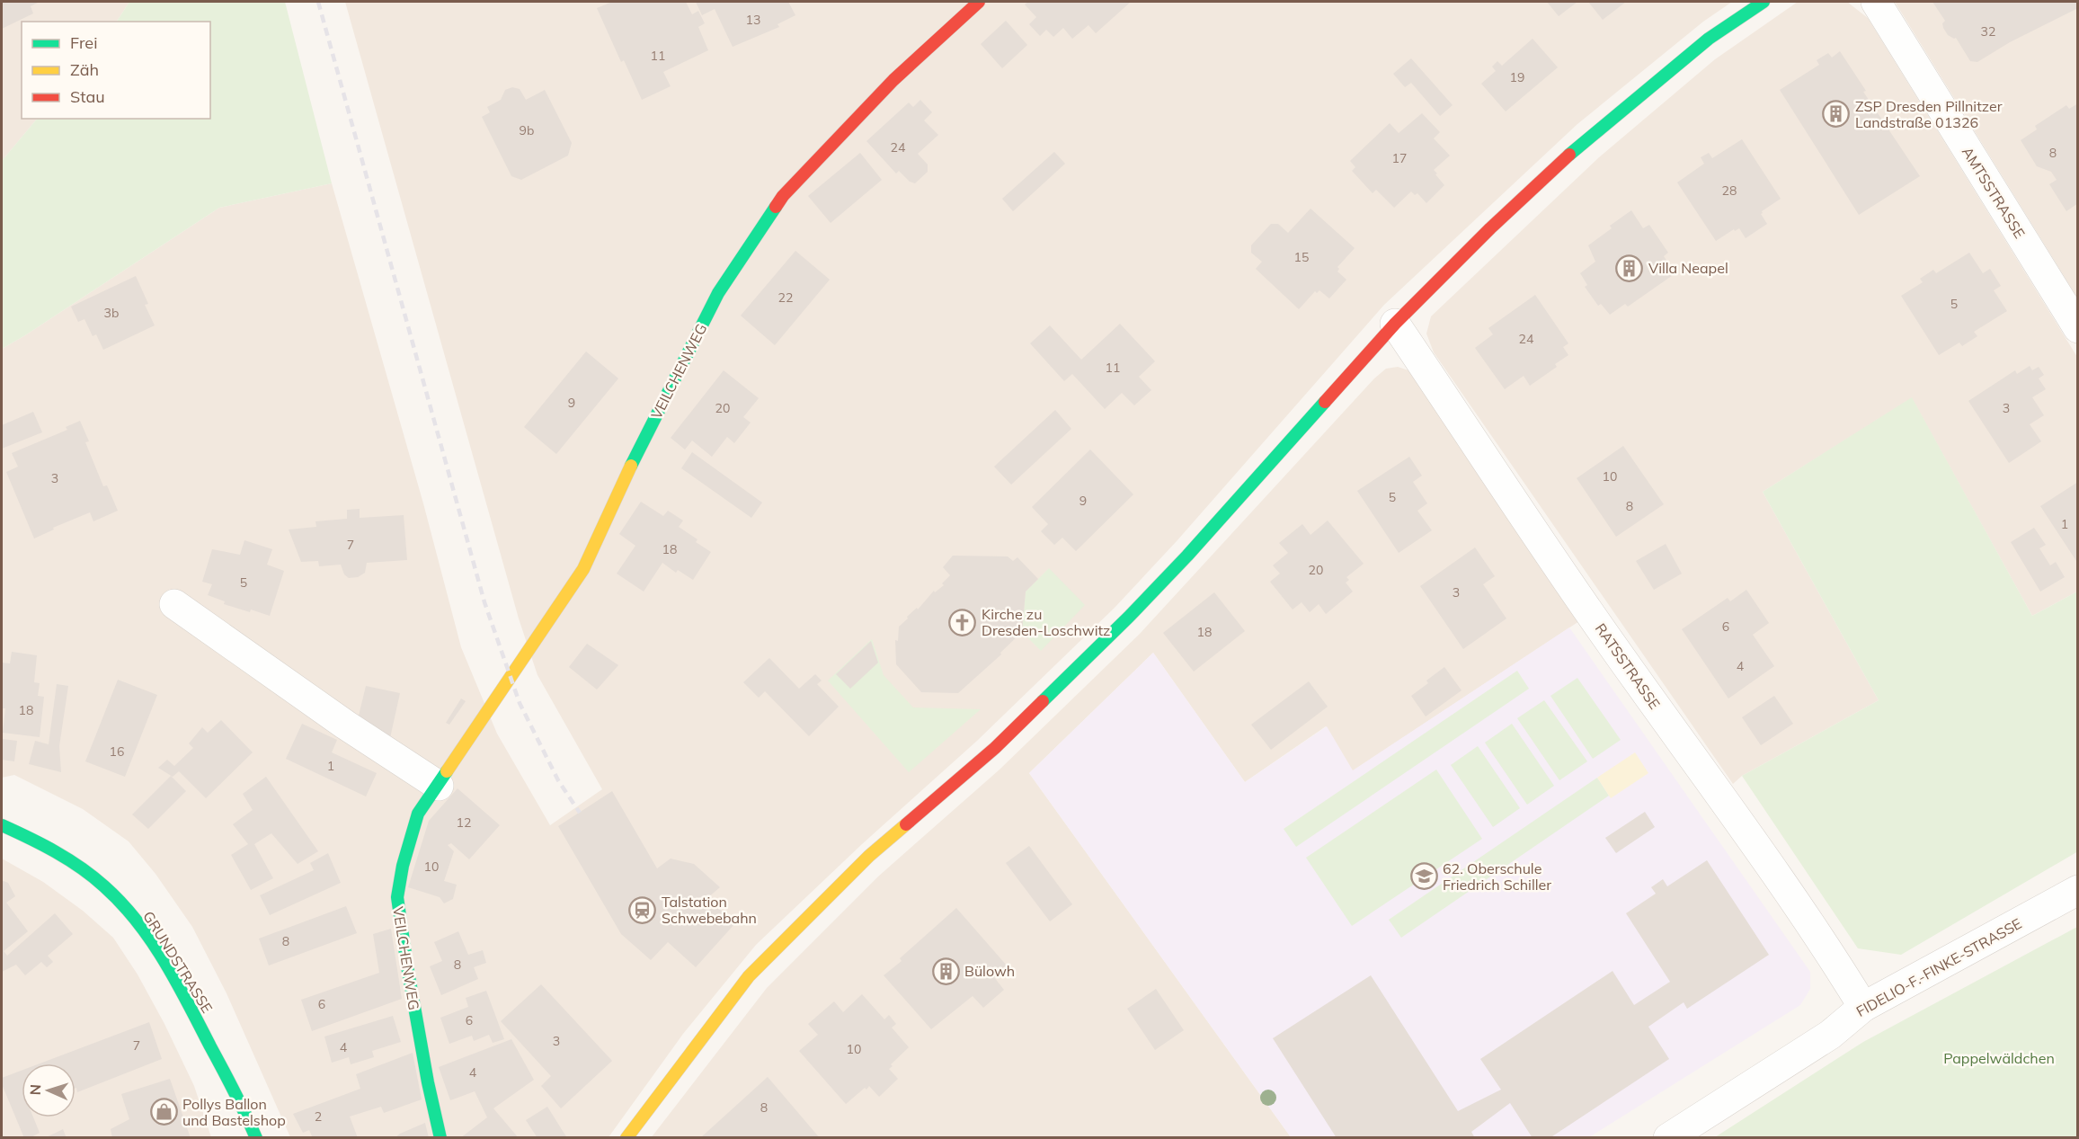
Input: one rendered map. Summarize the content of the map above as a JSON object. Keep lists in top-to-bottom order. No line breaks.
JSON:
{"streets":{"main road":["VEILCHENWEG","GRUNDSTRASSE"],"street":["AMTSSTRASSE","RATSSTRASSE","FIDELIO-F.-FINKE-STRASSE"]},"crossings":[["RATSSTRASSE","FIDELIO-F.-FINKE-STRASSE"]],"parks":["Pappelwäldchen"],"places":{"building":["ZSP Dresden Pillnitzer Landstraße 01326","Villa Neapel","Bülowh"],"church":["Kirche zu Dresden-Loschwitz"],"school or university":["62. Oberschule Friedrich Schiller"],"station":["Talstation Schwebebahn"],"shop":["Pollys Ballon und Bastelshop"]},"house_numbers":["13","32","11","19","9b","24","8","17","28","15","22","5","3b","24","11","9","20","3","10","3","5","9","8","1","7","18","20","5","3","6","18","4","18","16","1","12","10","8","8","6","6","3","7","4","10","4","8","2"],"legend":["Frei","Zäh","Stau"],"north":"left"}
